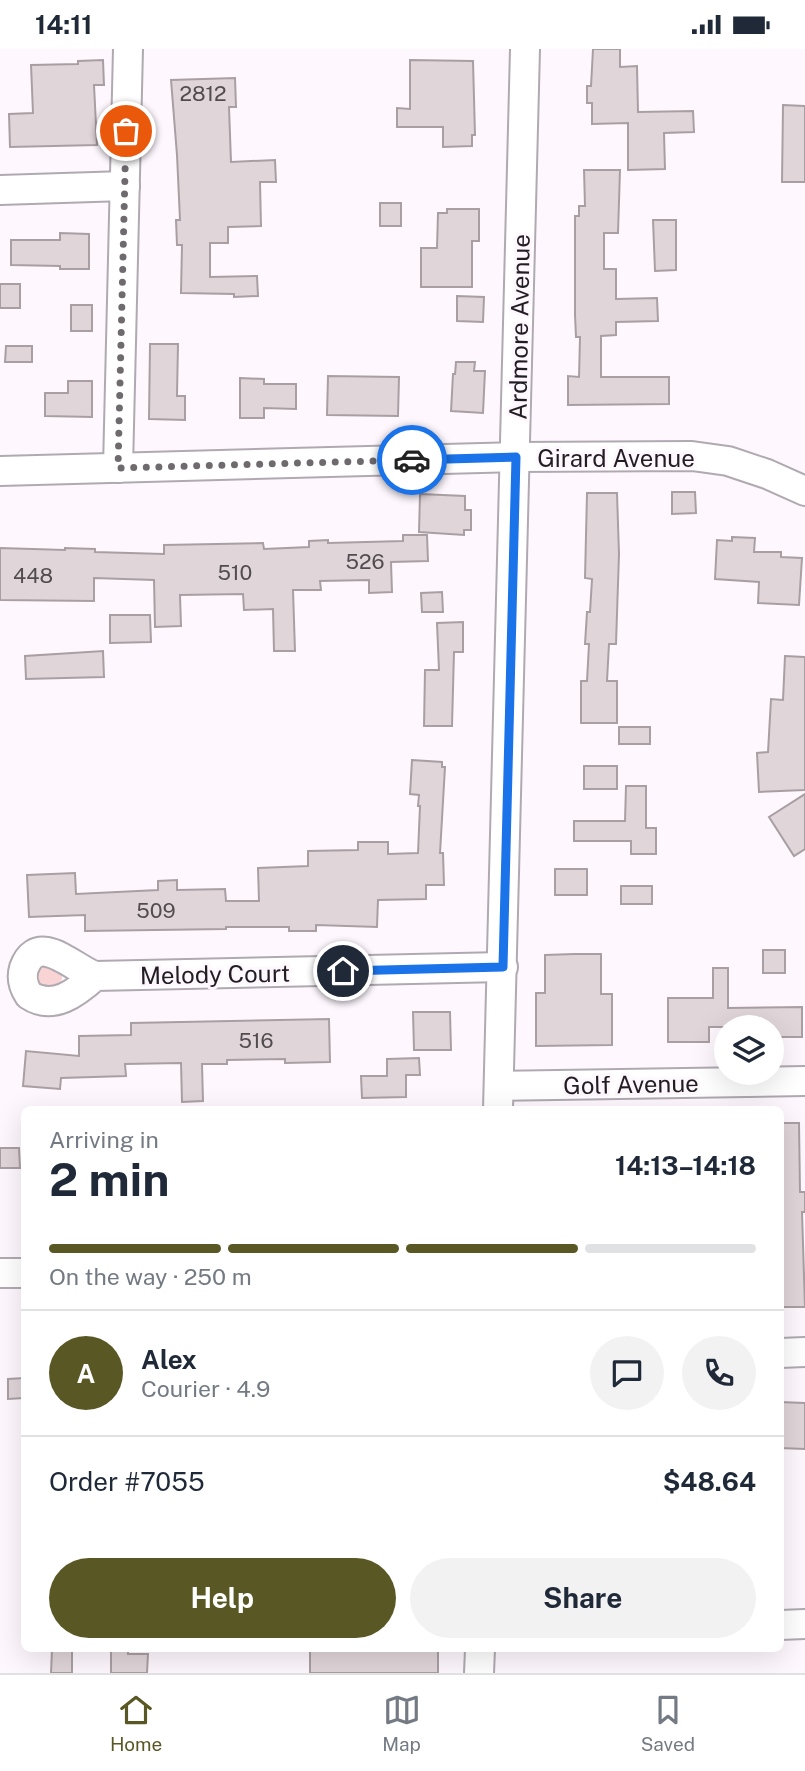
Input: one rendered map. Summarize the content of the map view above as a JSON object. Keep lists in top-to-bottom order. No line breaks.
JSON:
{"streets":{"street":["Ardmore Avenue","Girard Avenue","Melody Court","Golf Avenue"]},"crossings":[["Ardmore Avenue","Girard Avenue"],["Ardmore Avenue","Melody Court"],["Ardmore Avenue","Golf Avenue"]],"house_numbers":["2812","526","510","448","509","516"],"page":{"status":"14:11","heading":["2 min","Arriving in","14:13–14:18"],"panel":["Alex","Courier · 4.9","Order #7055","$48.64"],"bar":"On the way · 250 m","round":"A","buttons":["Help","Share"],"tabs":["Home","Map","Saved"]}}
